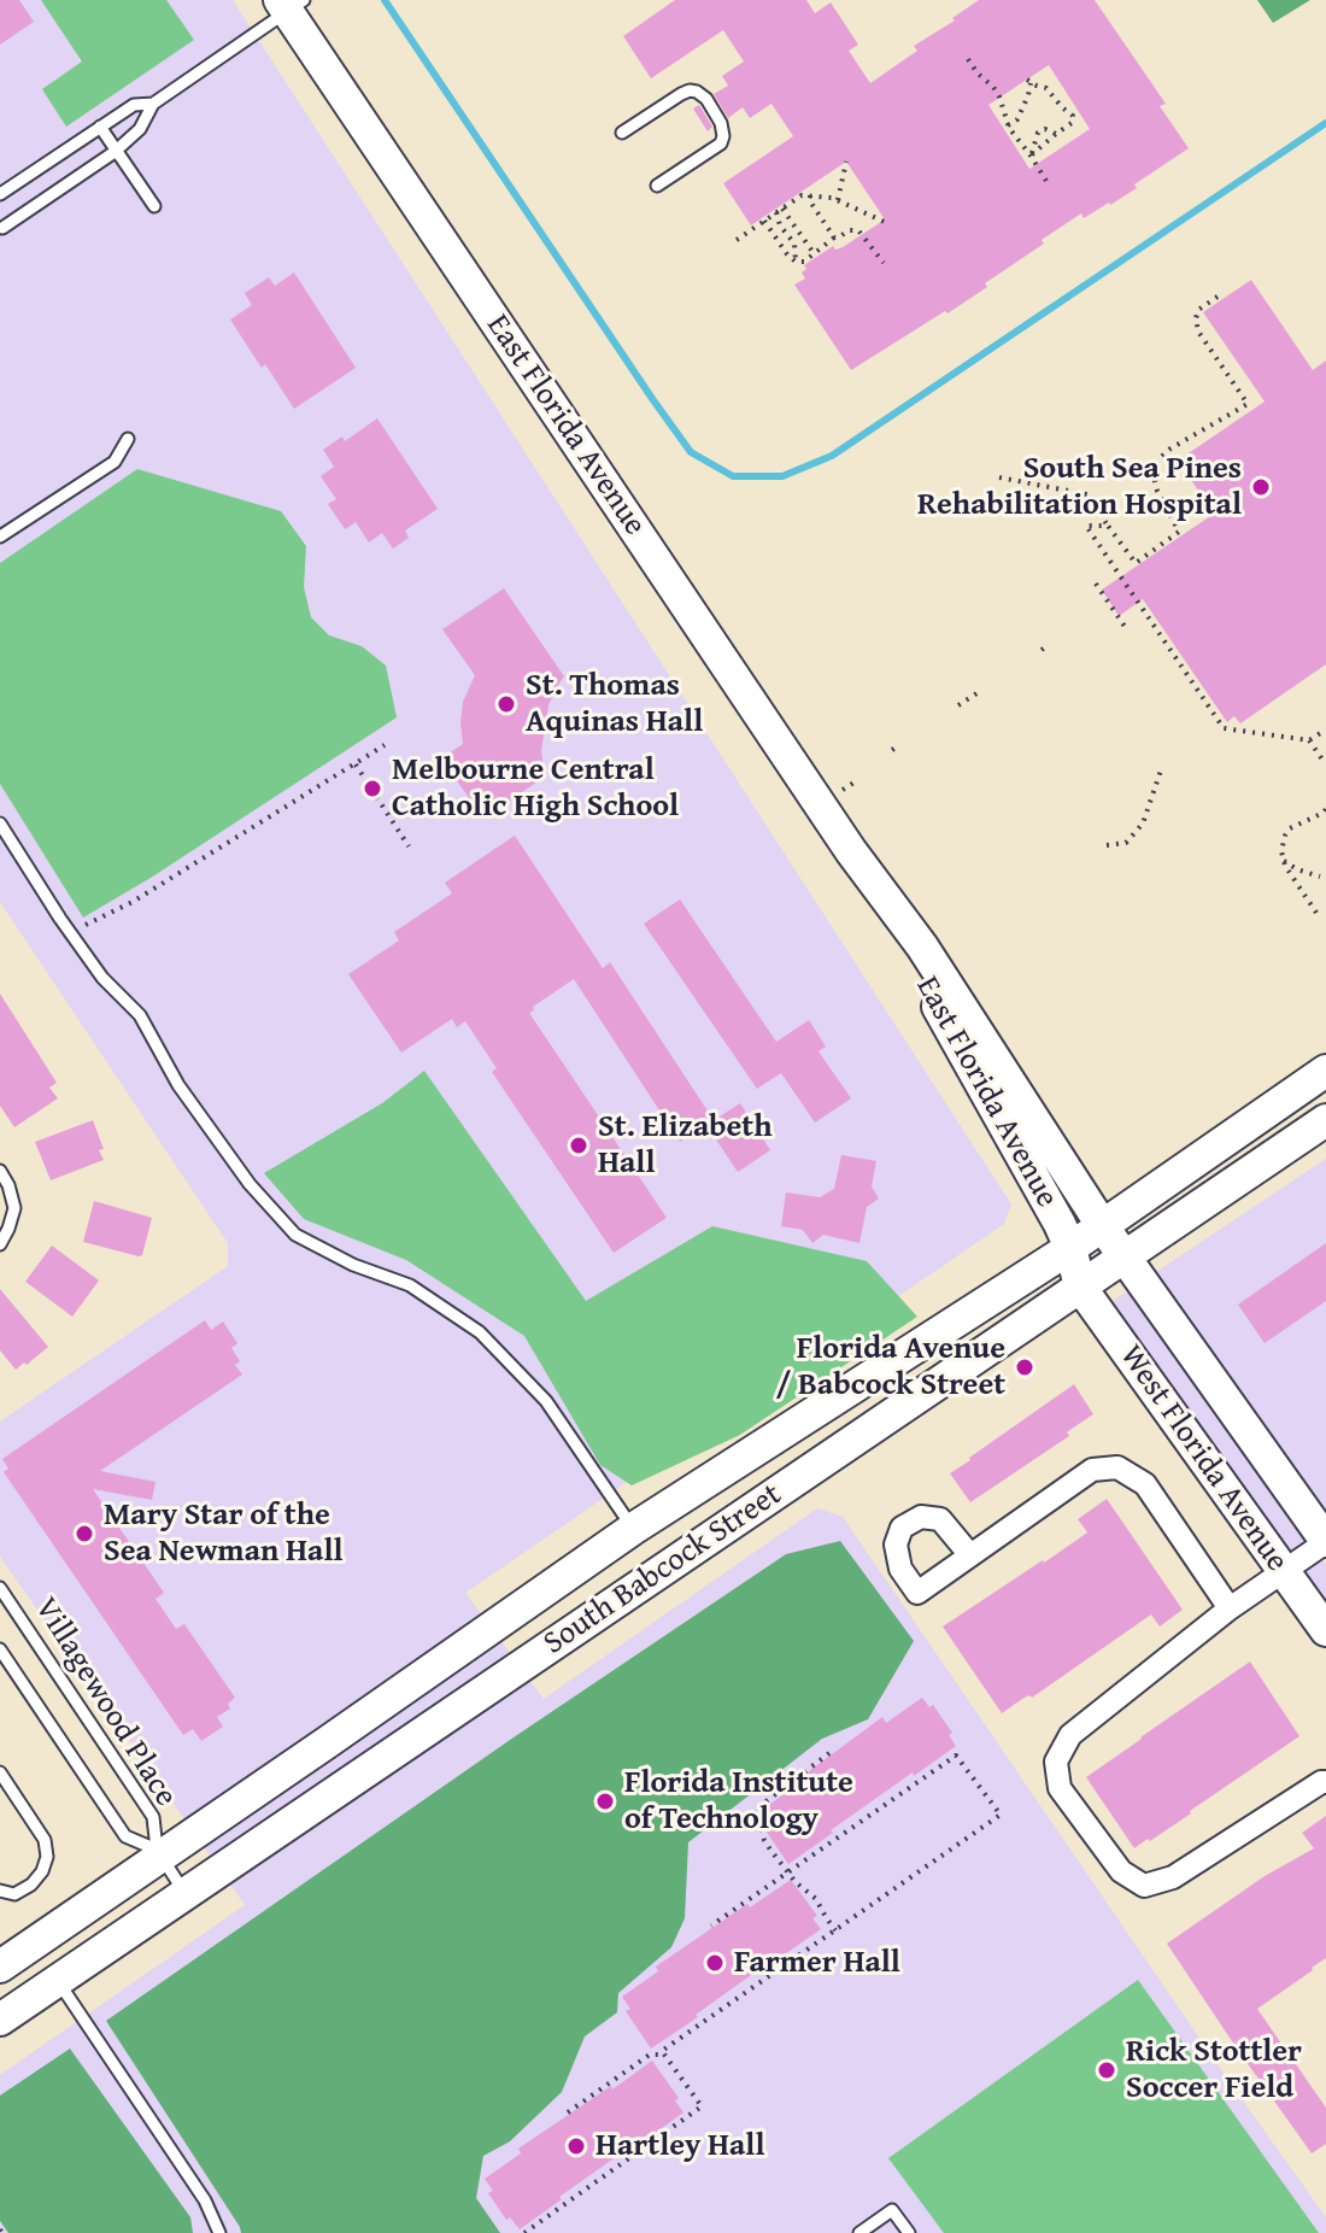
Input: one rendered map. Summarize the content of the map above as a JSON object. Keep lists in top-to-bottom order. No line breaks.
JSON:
{"streets":{"main road":["East Florida Avenue","West Florida Avenue","South Babcock Street"],"lane":["Villagewood Place"]},"crossings":[["East Florida Avenue","West Florida Avenue"],["East Florida Avenue","South Babcock Street"],["West Florida Avenue","South Babcock Street"],["South Babcock Street","Villagewood Place"]],"places":["South Sea Pines Rehabilitation Hospital","St. Thomas Aquinas Hall","Melbourne Central Catholic High School","St. Elizabeth Hall","Florida Avenue / Babcock Street","Mary Star of the Sea Newman Hall","Florida Institute of Technology","Farmer Hall","Rick Stottler Soccer Field","Hartley Hall"]}
